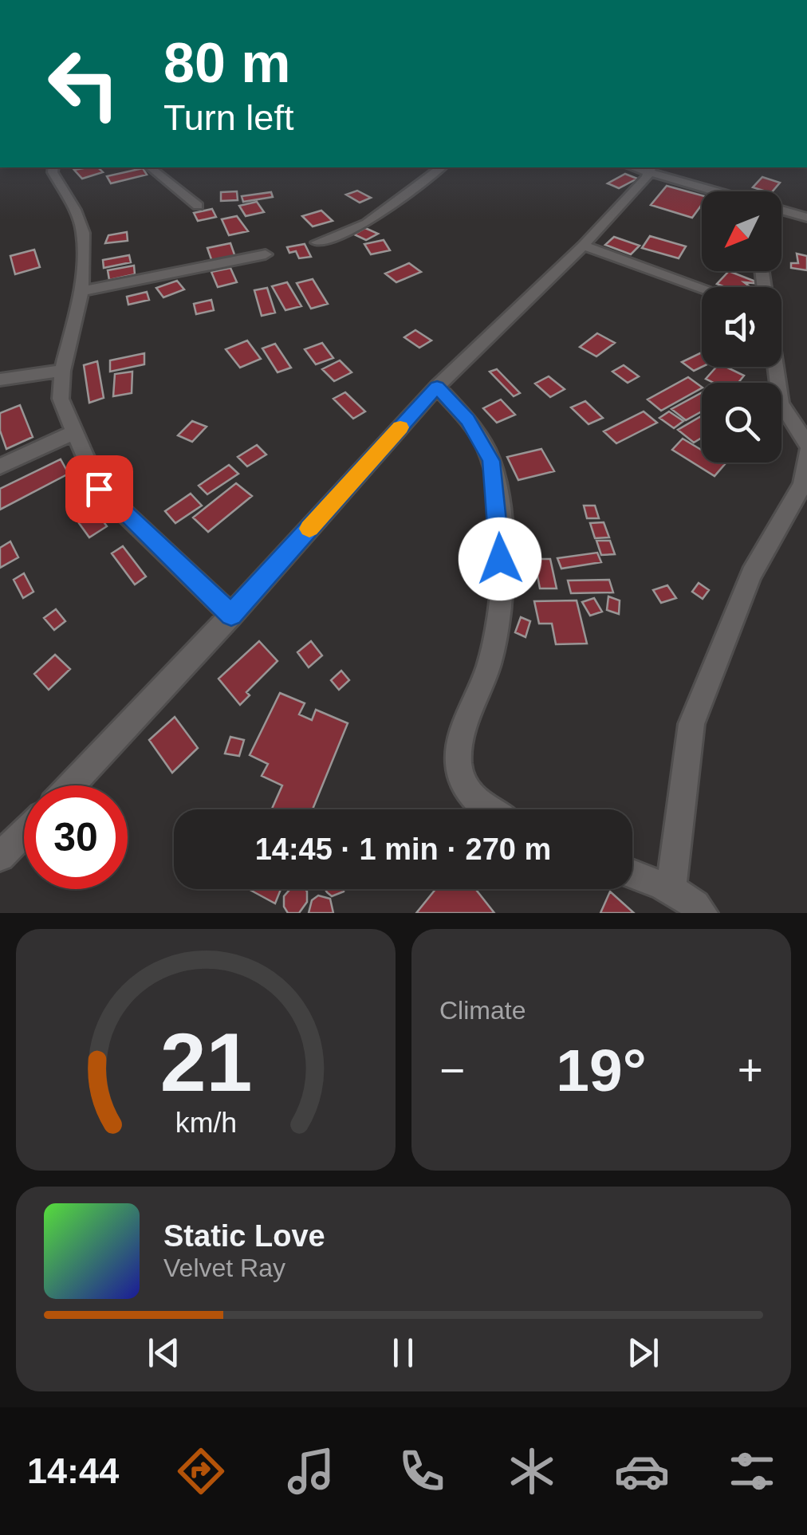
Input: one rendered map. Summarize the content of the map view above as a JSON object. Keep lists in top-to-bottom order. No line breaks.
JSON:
{"north":"bottom left","page":{"turn":["80 m","Turn left"],"limit":"30","trip":"14:45 · 1 min · 270 m","tile":"Climate","heat":["−","19°","+"],"song":["Static Love","Velvet Ray"],"tabs":"14:44","gauge":["21","km/h"]}}
